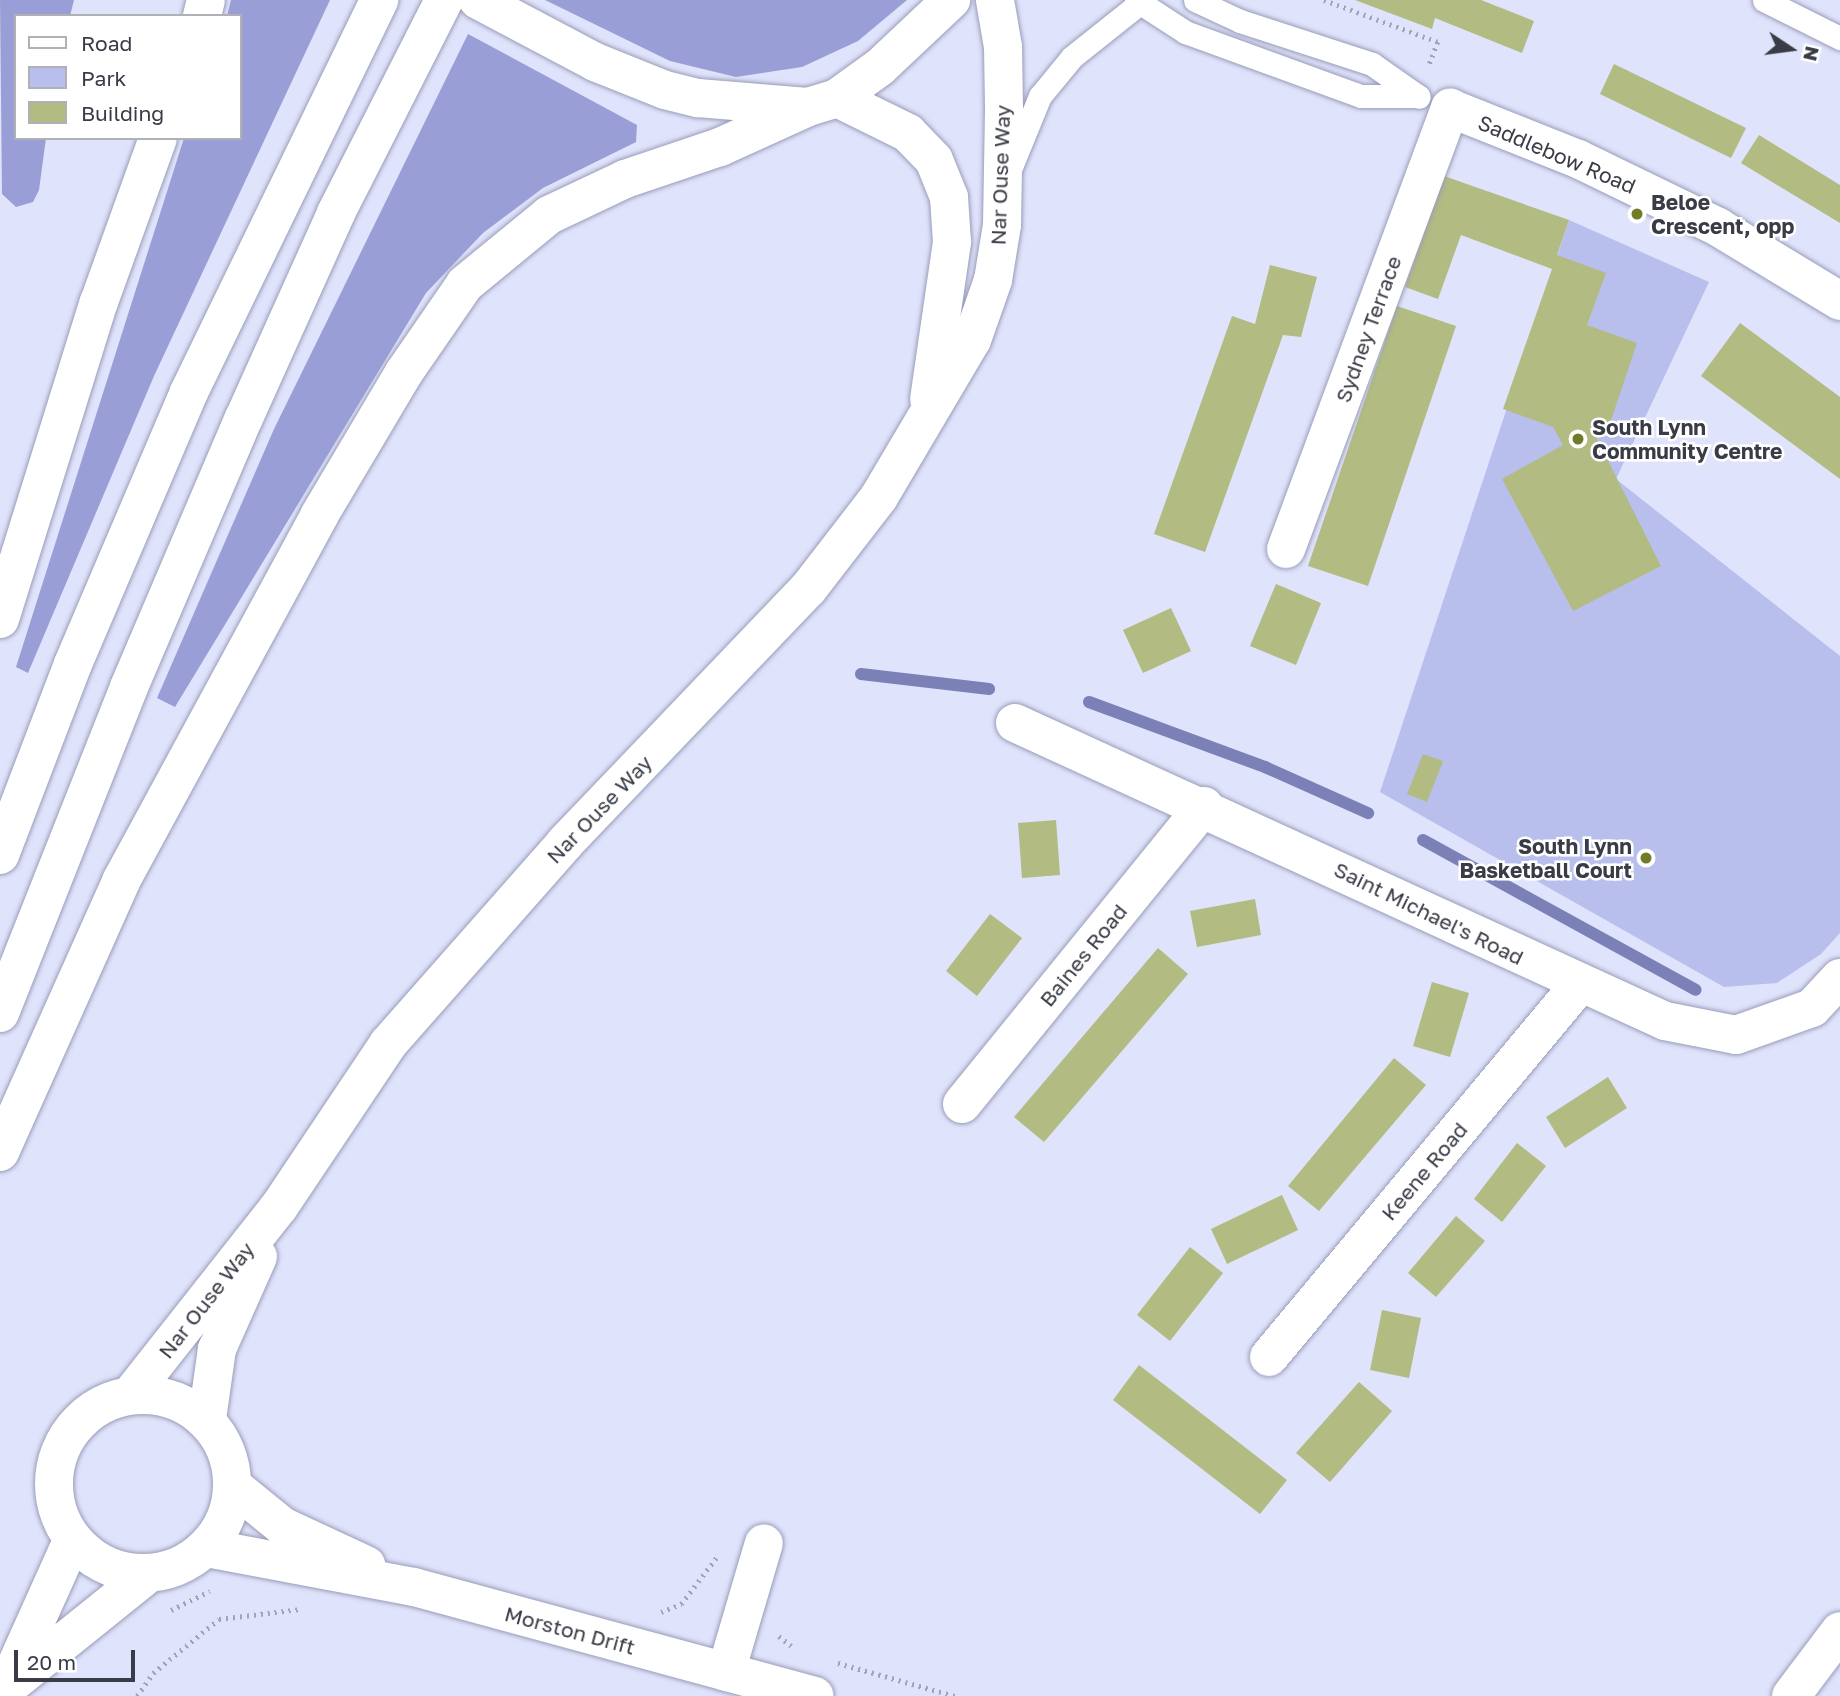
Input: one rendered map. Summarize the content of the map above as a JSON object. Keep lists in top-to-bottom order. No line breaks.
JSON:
{"streets":{"main road":["Saddlebow Road","Nar Ouse Way","Sydney Terrace","Saint Michael's Road","Baines Road","Keene Road","Morston Drift"]},"crossings":[["Saddlebow Road","Nar Ouse Way"],["Saddlebow Road","Sydney Terrace"],["Nar Ouse Way","Morston Drift"],["Saint Michael's Road","Baines Road"],["Saint Michael's Road","Keene Road"]],"places":["Beloe Crescent, opp","South Lynn Community Centre","South Lynn Basketball Court"],"legend":["Road","Park","Building"],"scale_bar":"20 m","north":"right"}
